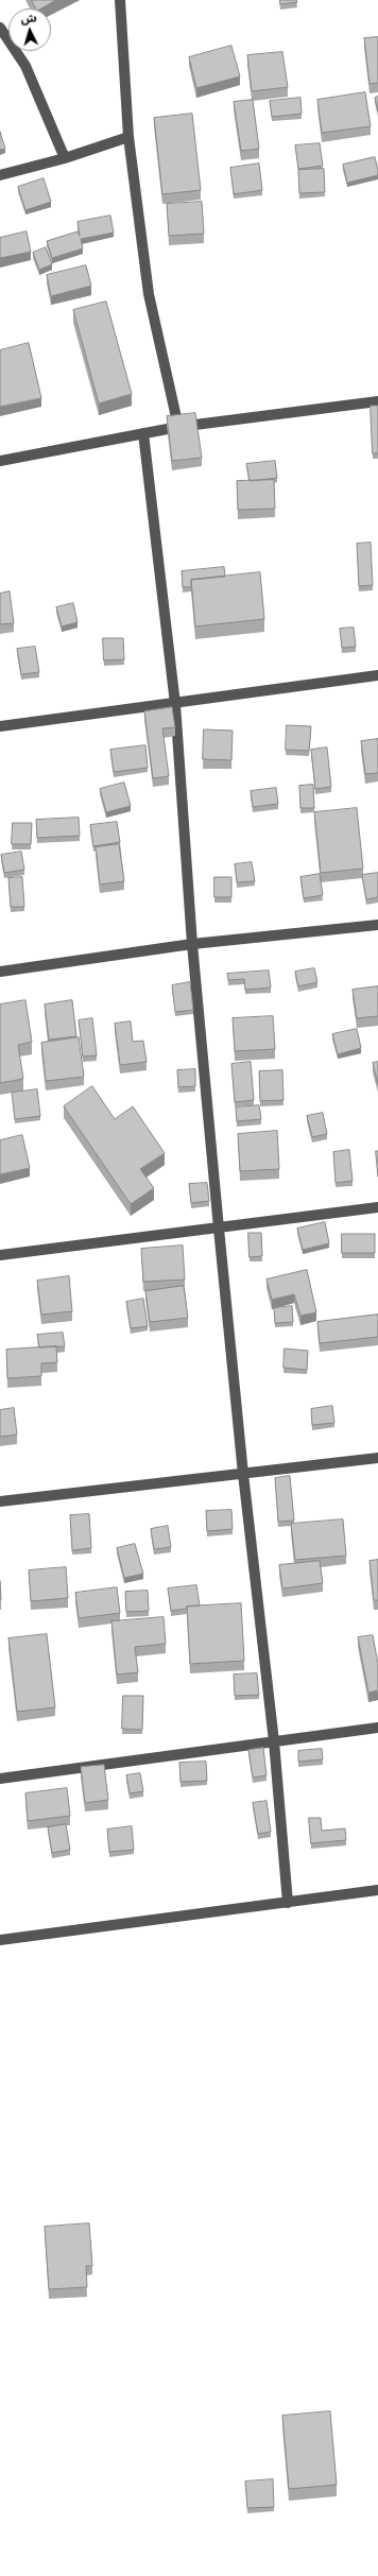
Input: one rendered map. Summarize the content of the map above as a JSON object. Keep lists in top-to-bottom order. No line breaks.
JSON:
{"north":"top"}
